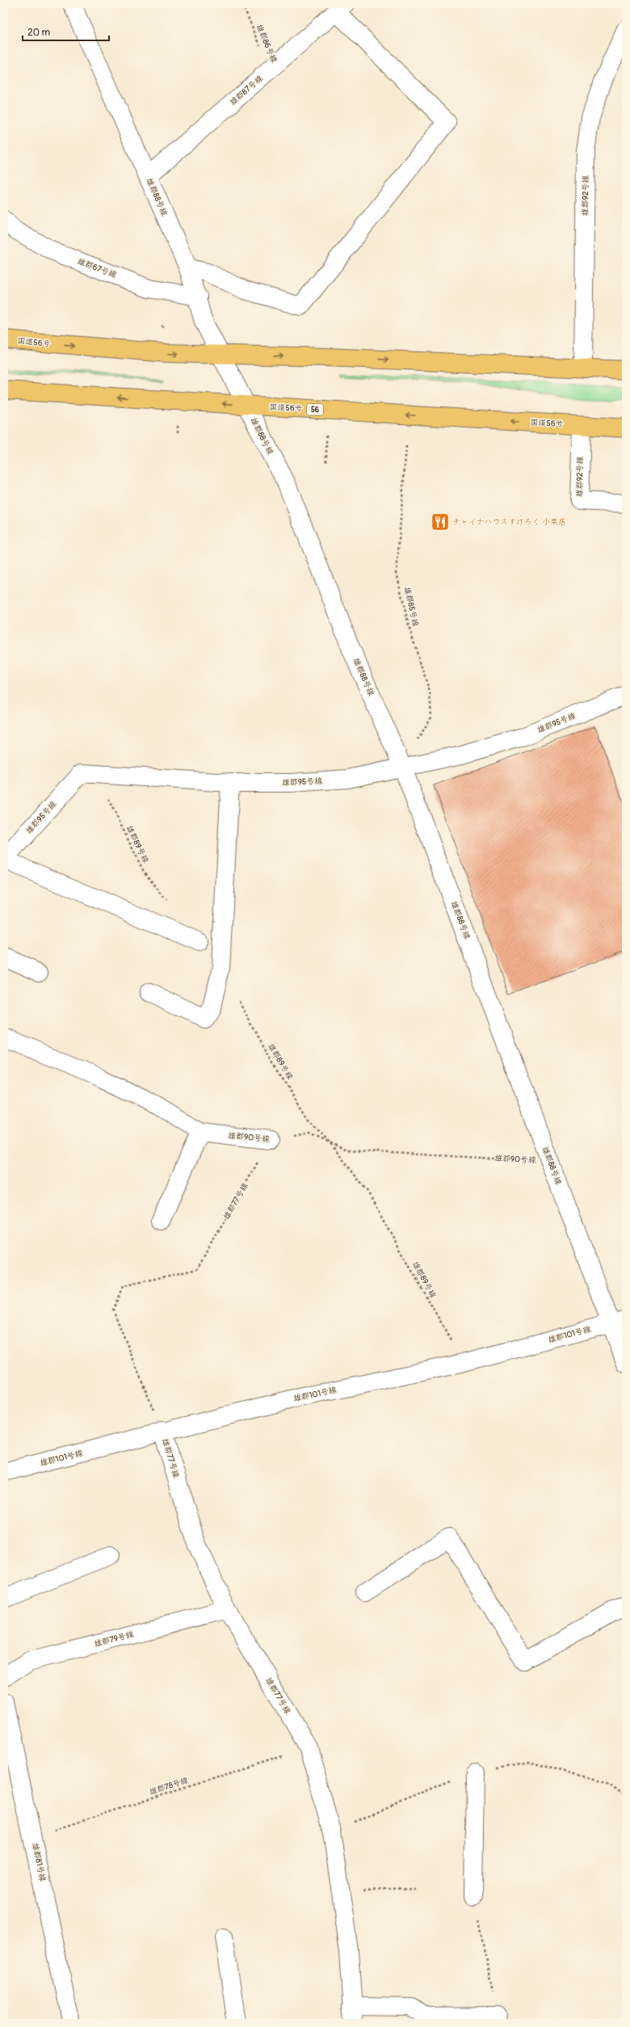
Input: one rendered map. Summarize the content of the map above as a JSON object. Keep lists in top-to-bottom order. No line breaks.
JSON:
{"streets":{"highway":["国道56号","56"],"street":["雄郡87号線","雄郡92号線","雄郡88号線","雄郡67号線","雄郡95号線","雄郡90号線","雄郡77号線","雄郡101号線","雄郡79号線","雄郡81号線"],"path":["雄郡86号線","雄郡85号線","雄郡89号線","雄郡78号線"]},"crossings":[["雄郡86号線","雄郡87号線"],["雄郡87号線","雄郡88号線"],["雄郡92号線","国道56号"],["雄郡88号線","雄郡67号線"],["雄郡88号線","国道56号"],["雄郡88号線","雄郡85号線"],["雄郡88号線","雄郡95号線"],["雄郡88号線","雄郡90号線"],["雄郡88号線","雄郡101号線"],["雄郡95号線","雄郡89号線"],["雄郡89号線","雄郡90号線"],["雄郡89号線","雄郡101号線"],["雄郡90号線","雄郡77号線"],["雄郡77号線","雄郡101号線"],["雄郡77号線","雄郡79号線"],["雄郡77号線","雄郡78号線"],["雄郡78号線","雄郡81号線"]],"places":{"restaurant":["チャイナハウスすけろく 小栗店"]},"scale_bar":"20 m"}
